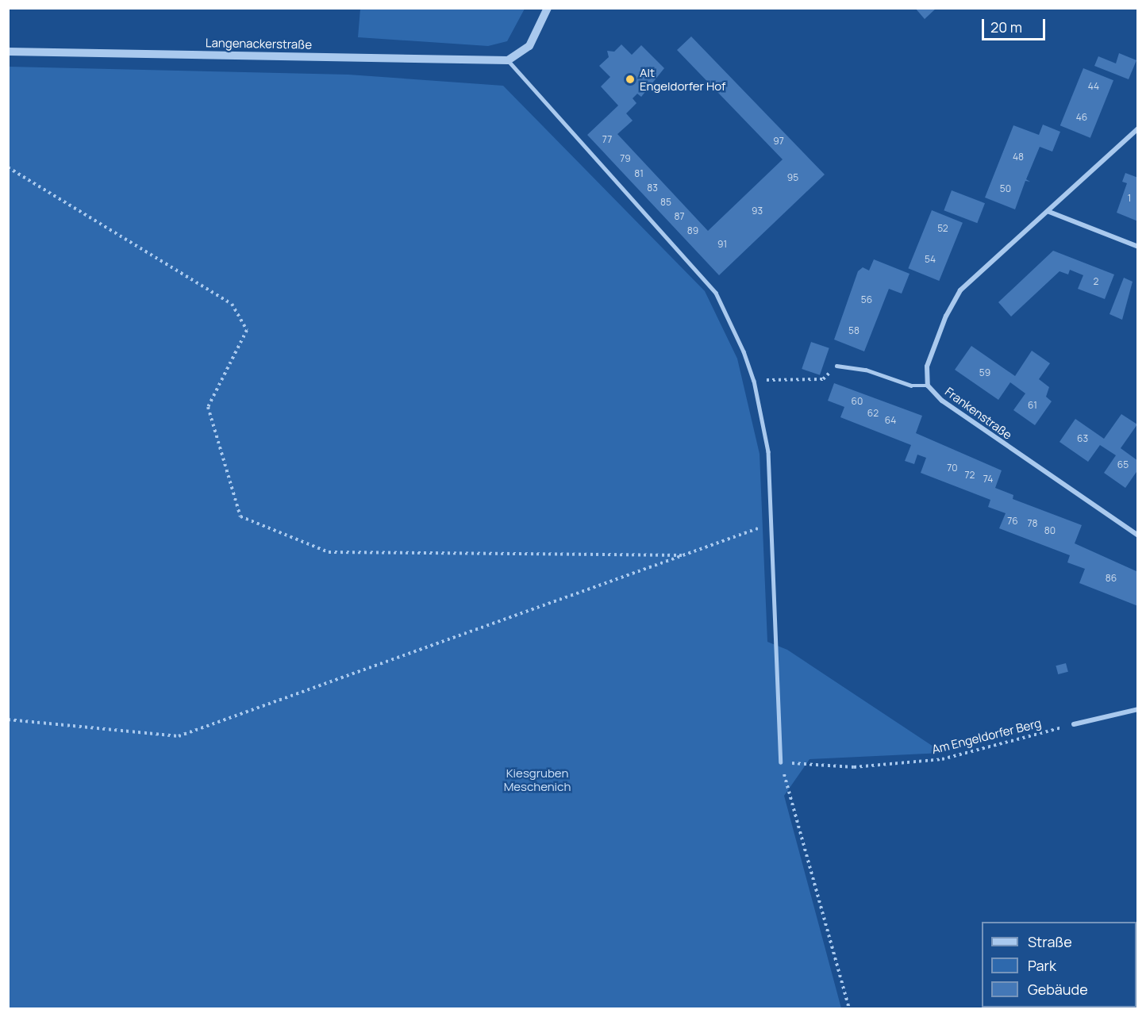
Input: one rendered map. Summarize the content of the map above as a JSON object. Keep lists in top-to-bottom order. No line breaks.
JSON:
{"streets":{"street":["Langenackerstraße","Frankenstraße"],"path":["Am Engeldorfer Berg"]},"parks":["Kiesgruben Meschenich"],"places":["Alt Engeldorfer Hof"],"house_numbers":["44","46","77","97","48","79","81","95","83","50","1","85","93","87","52","89","91","54","2","56","58","59","60","61","62","64","63","65","70","72","74","76","78","80","86"],"legend":["Straße","Park","Gebäude"],"scale_bar":"20 m"}
